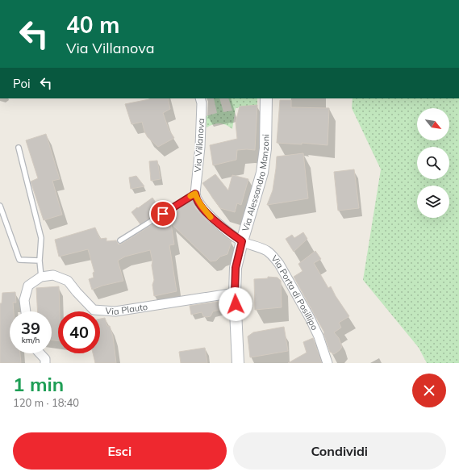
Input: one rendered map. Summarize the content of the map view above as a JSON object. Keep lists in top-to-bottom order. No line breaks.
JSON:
{"streets":{"street":["Via Villanova","Via Alessandro Manzoni","Via Porta di Posillipo","Via Plauto"]},"crossings":[["Via Alessandro Manzoni","Via Porta di Posillipo"],["Via Alessandro Manzoni","Via Plauto"]],"north":"bottom right","page":{"turn":["40 m","Via Villanova"],"then":"Poi","speed":"39 km/h","limit":"40","heading":["1 min","120 m · 18:40"],"buttons":["Esci","Condividi"]}}
